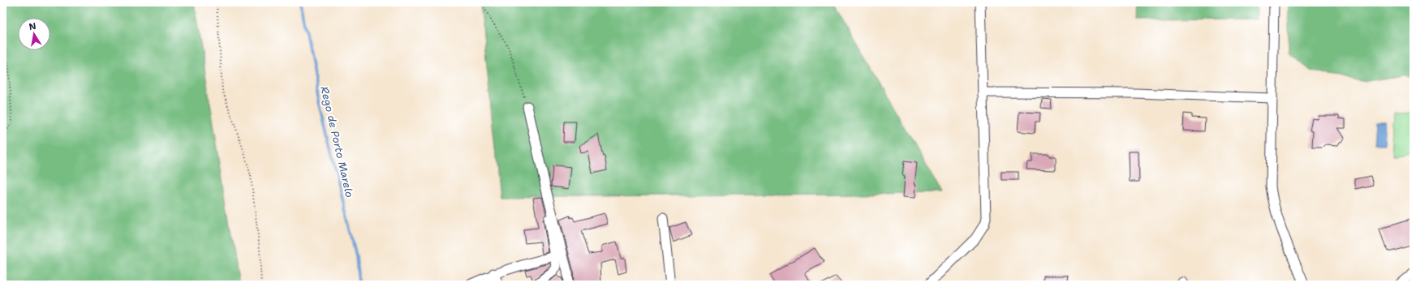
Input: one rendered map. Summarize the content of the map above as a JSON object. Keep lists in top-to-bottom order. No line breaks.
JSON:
{"water":["Rego de Porto Marelo"],"north":"top"}
